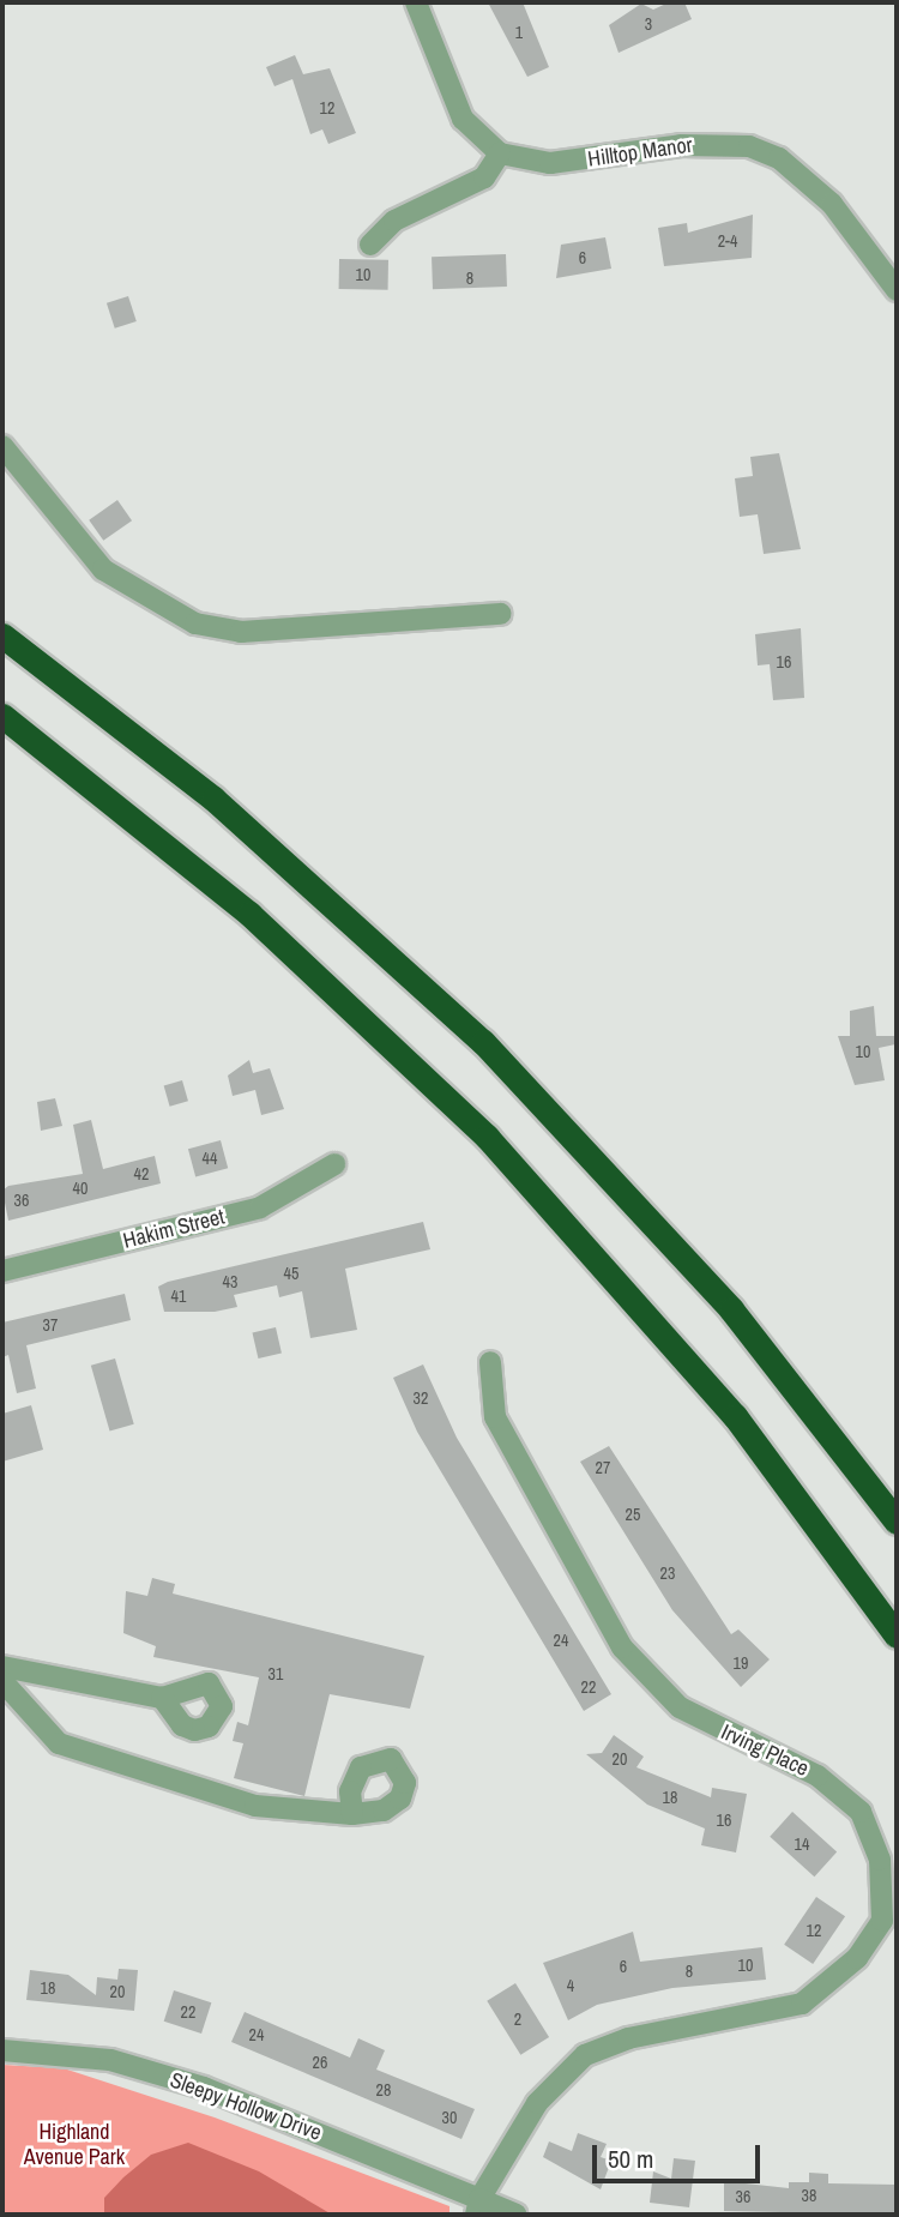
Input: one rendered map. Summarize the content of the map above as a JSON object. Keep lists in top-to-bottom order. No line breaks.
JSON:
{"streets":{"street":["Hilltop Manor","Hakim Street","Irving Place","Sleepy Hollow Drive"]},"crossings":[["Irving Place","Sleepy Hollow Drive"]],"parks":["Highland Avenue Park"],"house_numbers":["3","1","12","2-4","6","10","8","16","10","44","42","40","36","45","43","41","37","32","27","25","23","24","19","31","22","20","18","16","14","12","10","6","8","4","18","20","22","2","24","26","28","30","38","36"],"scale_bar":"50 m"}
